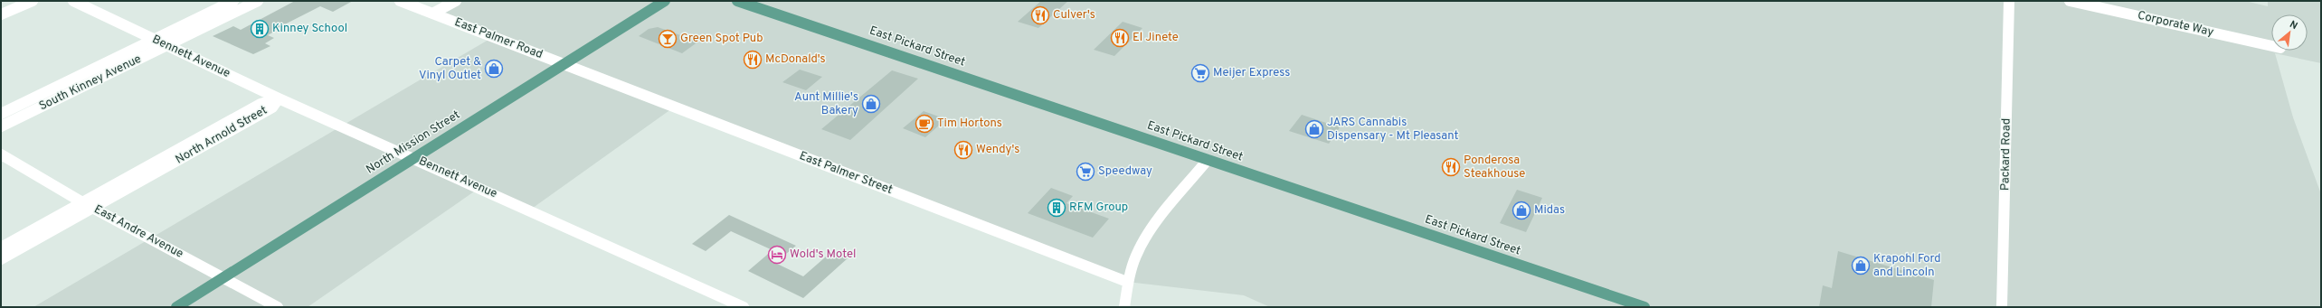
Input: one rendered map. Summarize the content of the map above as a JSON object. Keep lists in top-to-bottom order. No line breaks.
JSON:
{"streets":{"main road":["East Pickard Street","North Mission Street"],"street":["Corporate Way","East Palmer Road","Bennett Avenue","South Kinney Avenue","North Arnold Street","Packard Road","East Palmer Street","East Andre Avenue"]},"crossings":[["East Palmer Road","North Mission Street"],["East Palmer Road","East Palmer Street"],["Bennett Avenue","South Kinney Avenue"],["Bennett Avenue","North Arnold Street"],["Bennett Avenue","North Mission Street"],["North Arnold Street","East Andre Avenue"],["North Mission Street","East Palmer Street"],["North Mission Street","East Andre Avenue"]],"places":{"restaurant":["Culver's","El Jinete","McDonald's","Wendy's","Ponderosa Steakhouse"],"building":["Kinney School","RFM Group"],"bar":["Green Spot Pub"],"shop":["Carpet & Vinyl Outlet","Aunt Millie's Bakery","JARS Cannabis Dispensary - Mt Pleasant","Midas","Krapohl Ford and Lincoln"],"supermarket":["Meijer Express","Speedway"],"cafe":["Tim Hortons"],"hotel":["Wold's Motel"]},"north":"top right"}
